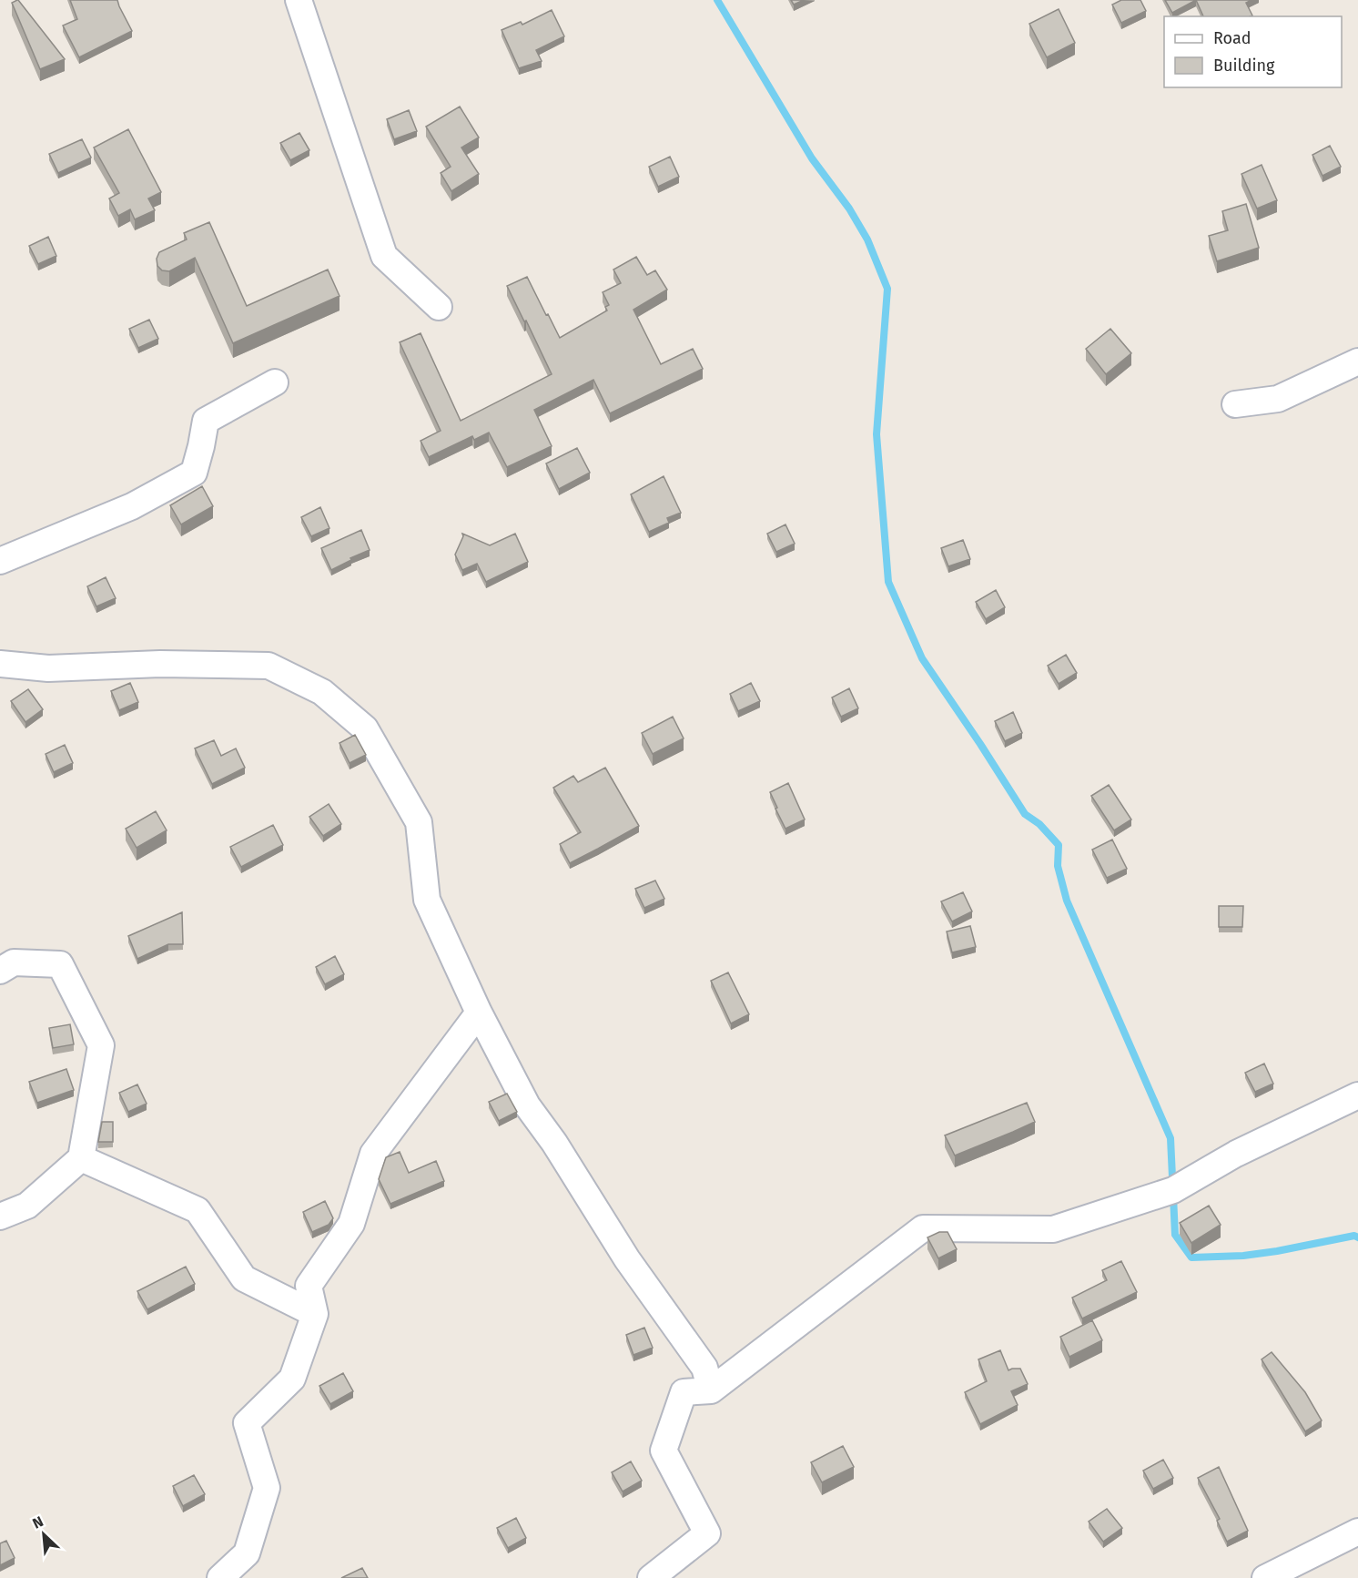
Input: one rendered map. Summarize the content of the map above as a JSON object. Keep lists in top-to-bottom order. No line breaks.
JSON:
{"legend":["Road","Building"],"north":"top left"}
